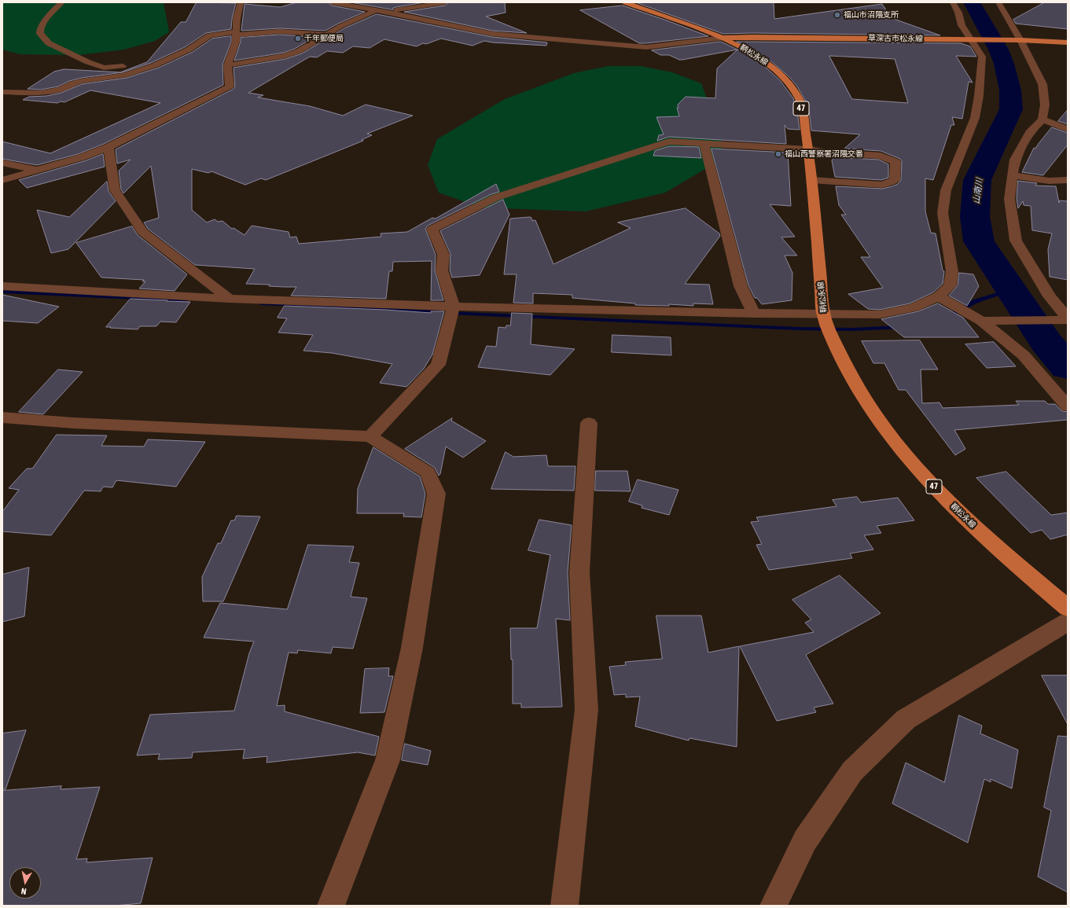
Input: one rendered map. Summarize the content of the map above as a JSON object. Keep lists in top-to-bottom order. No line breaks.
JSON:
{"streets":{"main road":["草深古市松永線","鞆松永線","47"]},"crossings":[["草深古市松永線","鞆松永線"]],"water":["山南川"],"places":["福山市沼隈支所","千年郵便局","福山西警察署沼隈交番"],"north":"bottom"}
